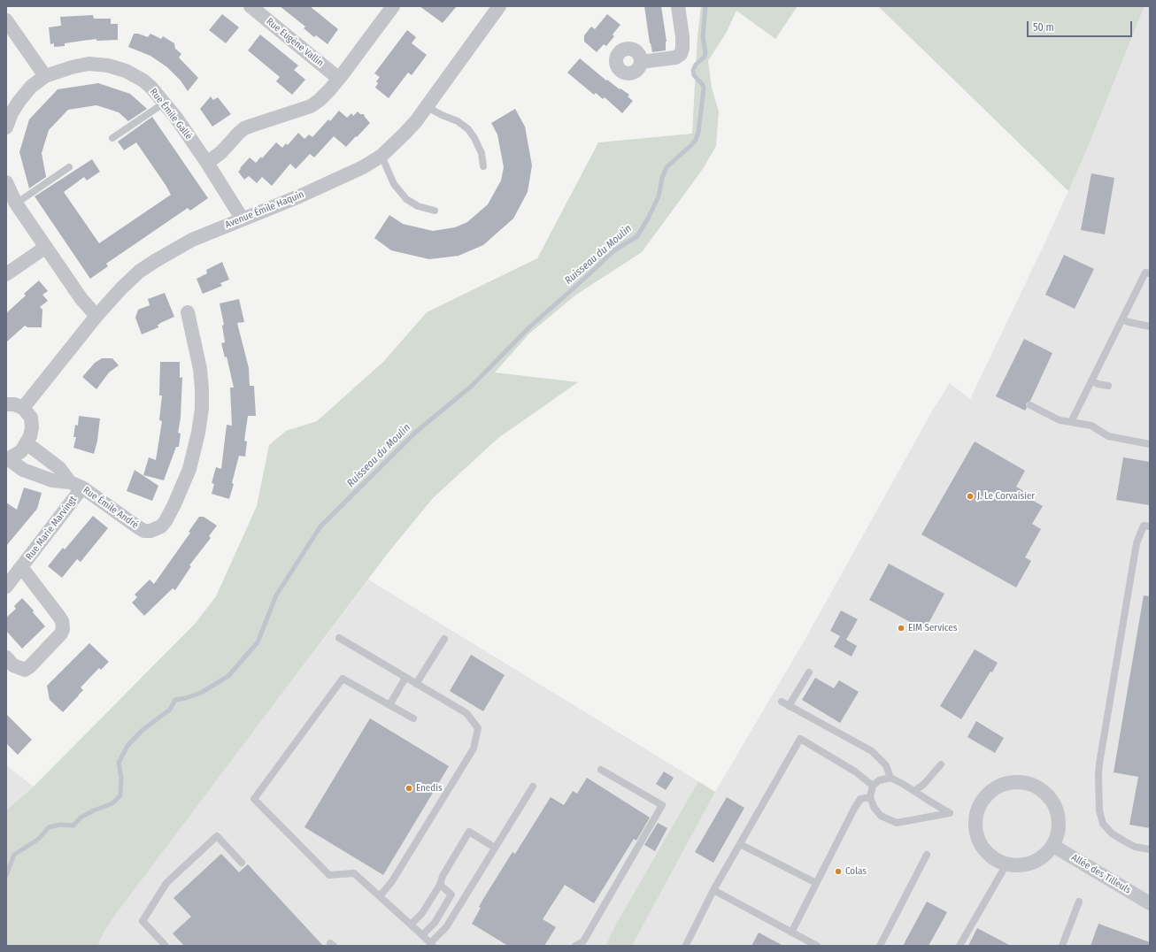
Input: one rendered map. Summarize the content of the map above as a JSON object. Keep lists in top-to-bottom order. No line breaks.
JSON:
{"streets":{"street":["Rue Eugène Vallin","Rue Émile Gallé","Avenue Émile Haquin","Rue Émile André","Rue Marie Marvingt","Allée des Tilleuls"]},"crossings":[["Rue Émile Gallé","Avenue Émile Haquin"],["Rue Émile André","Rue Marie Marvingt"]],"water":["Ruisseau du Moulin"],"places":["J. Le Corvaisier","EIM Services","Enedis","Colas"],"scale_bar":"50 m"}
